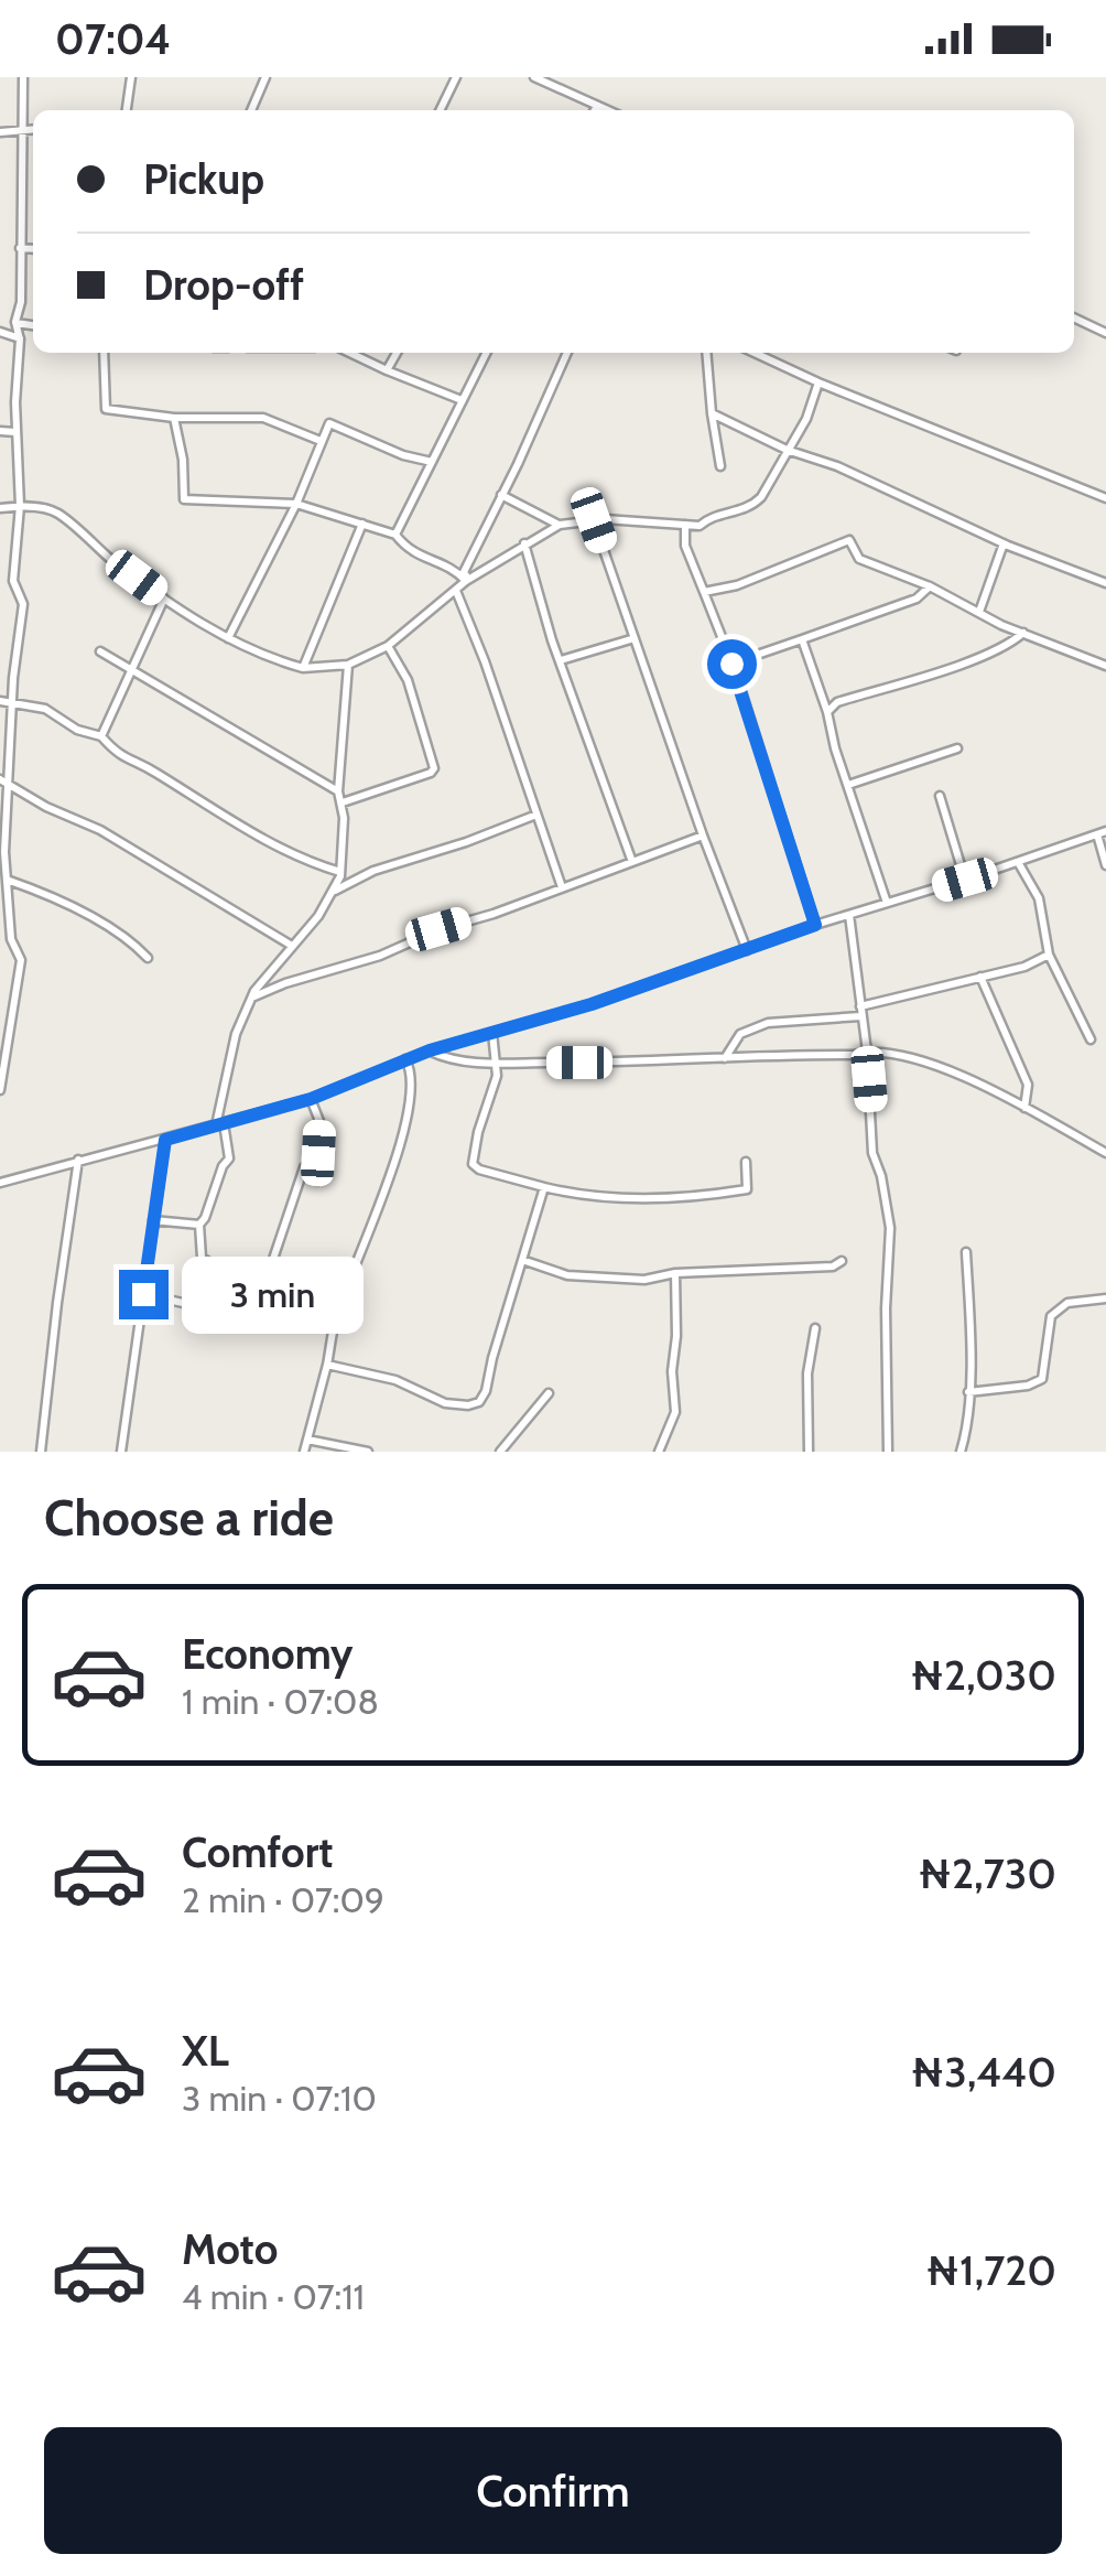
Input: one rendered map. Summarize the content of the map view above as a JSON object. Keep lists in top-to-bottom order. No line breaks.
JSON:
{"page":{"status":"07:04","banner":["Pickup","Drop-off"],"bubble":"3 min","heading":"Choose a ride","list":[{"name":"Economy","note":"1 min · 07:08","value":"₦2,030"},{"name":"Comfort","note":"2 min · 07:09","value":"₦2,730"},{"name":"XL","note":"3 min · 07:10","value":"₦3,440"},{"name":"Moto","note":"4 min · 07:11","value":"₦1,720"}],"buttons":"Confirm"}}
